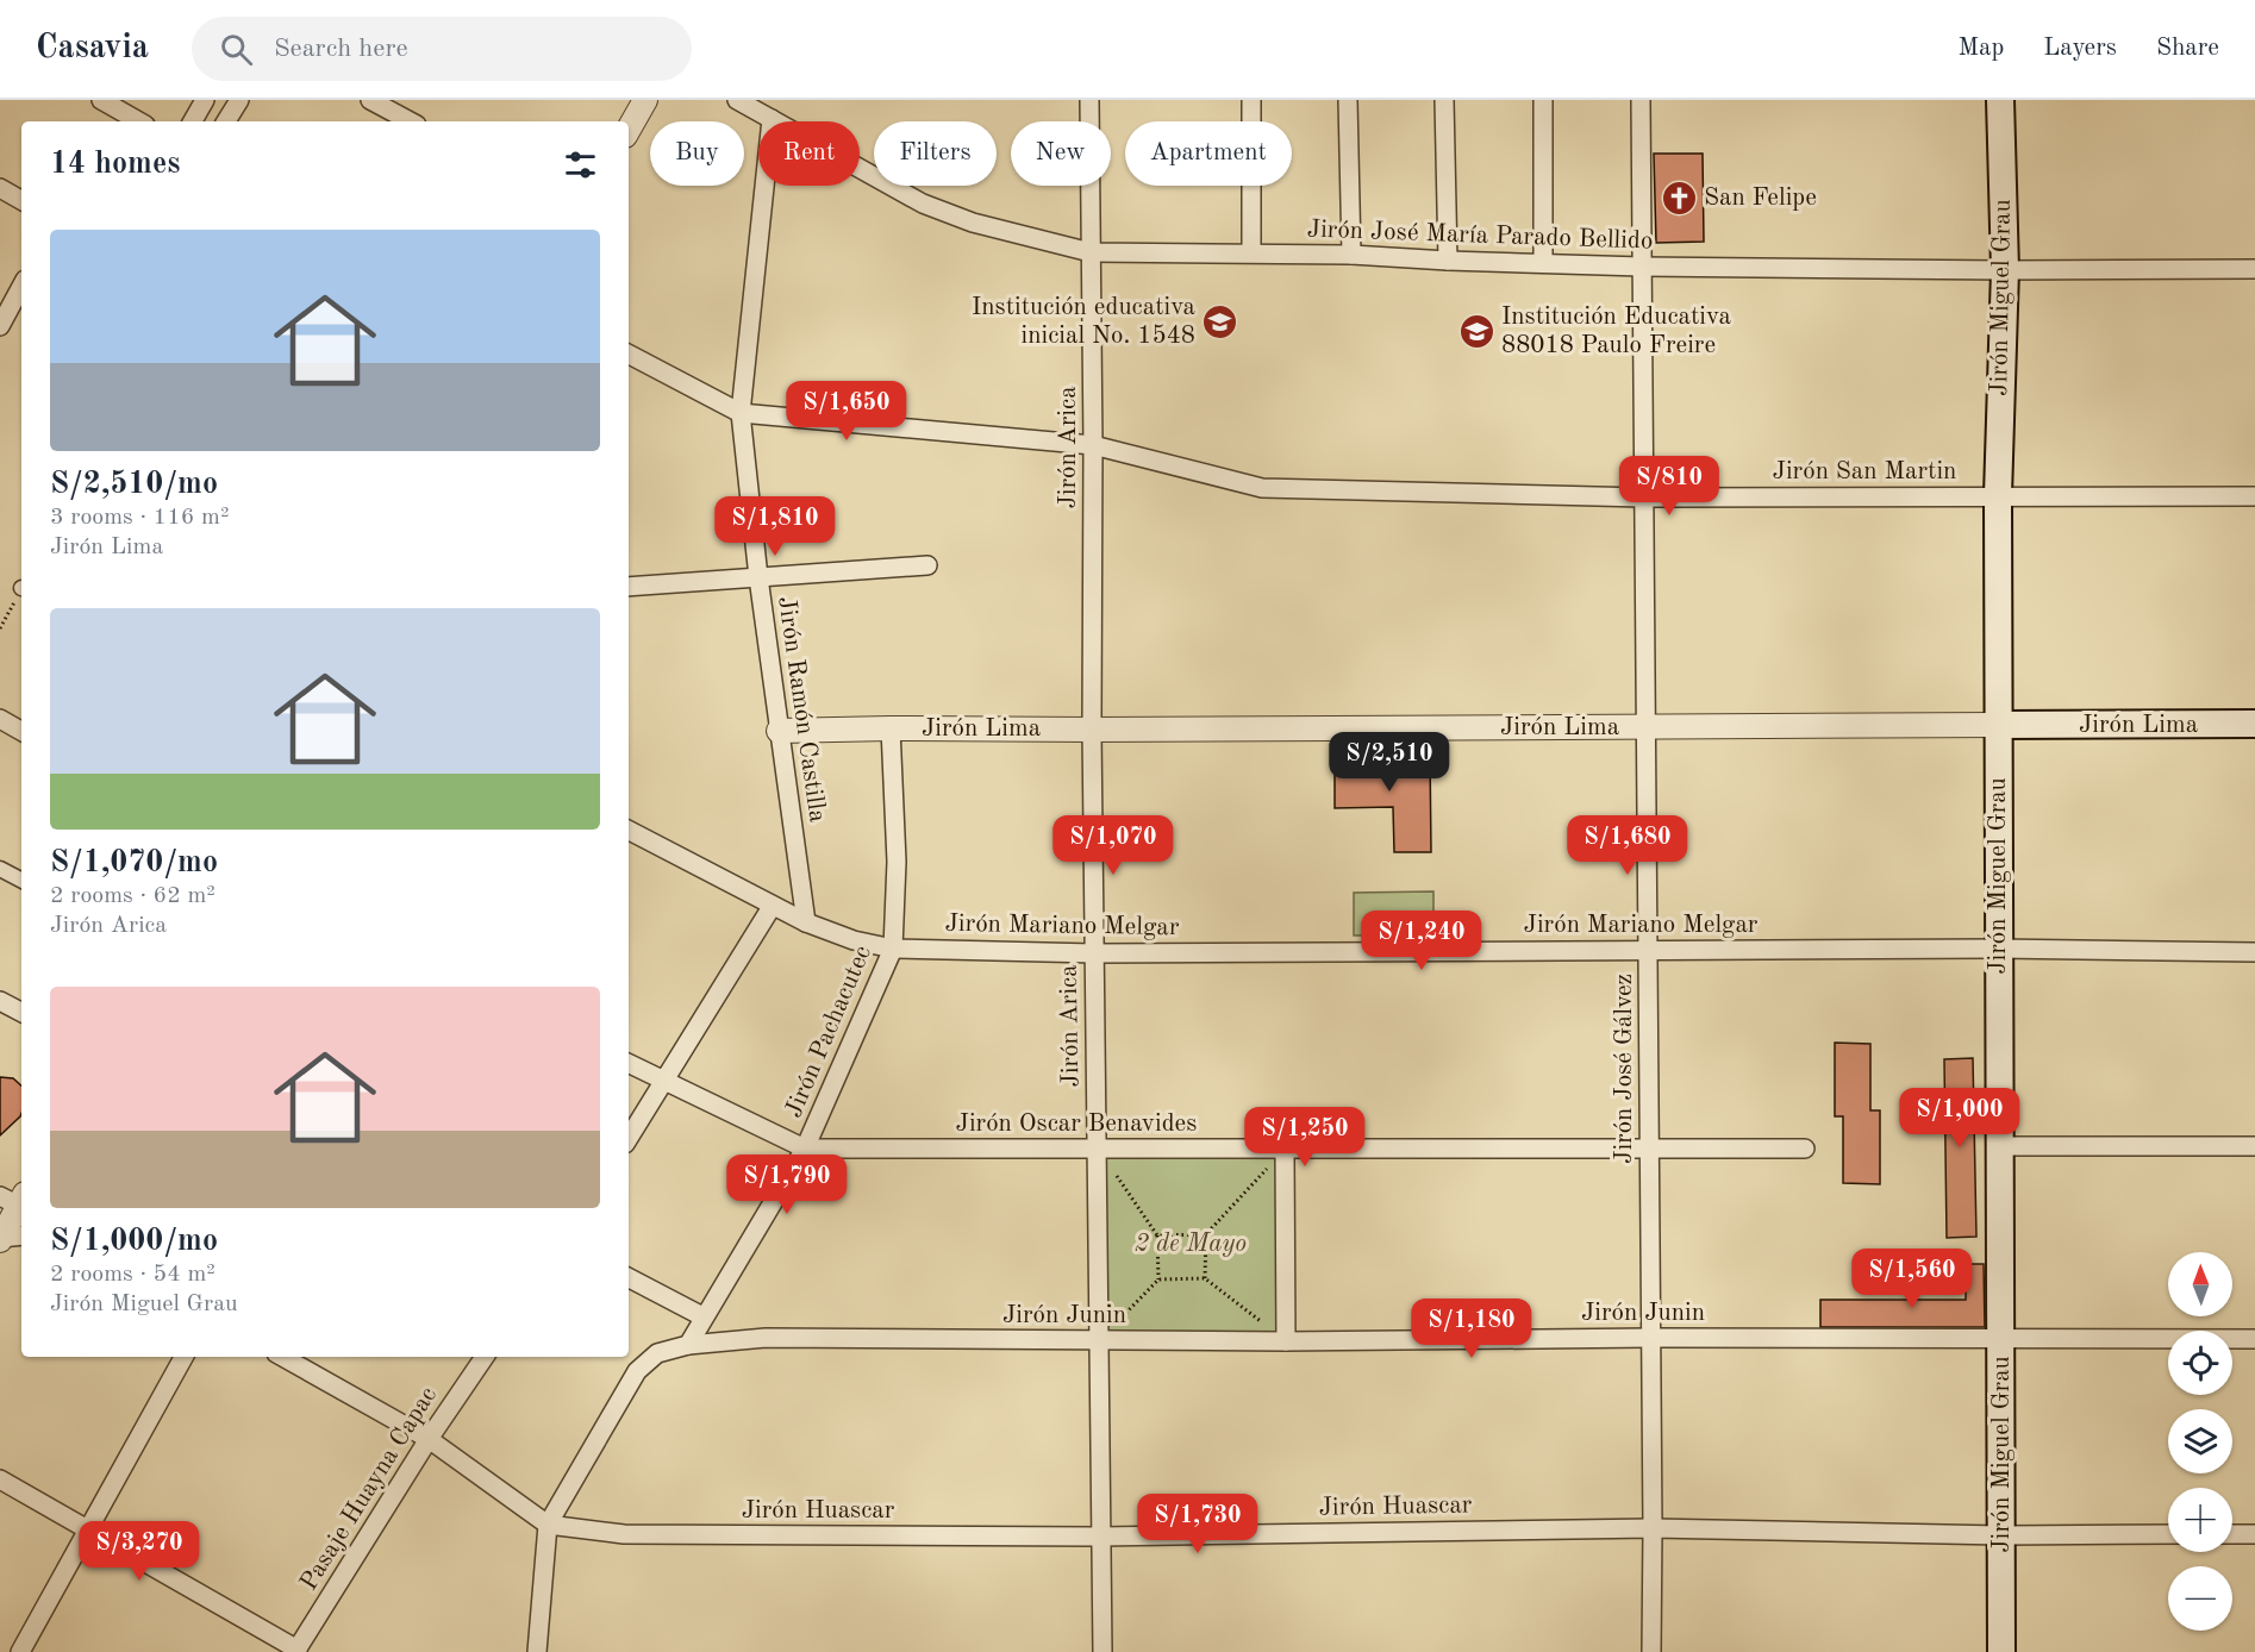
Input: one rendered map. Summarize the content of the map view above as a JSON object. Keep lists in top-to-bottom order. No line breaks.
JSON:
{"streets":{"main road":["Jirón Miguel Grau","Jirón Lima"],"street":["Jirón José María Parado Bellido","Jirón Arica","Jirón San Martin","Jirón Ramón Castilla","Jirón Mariano Melgar","Jirón Pachacutec","Jirón José Gálvez","Jirón Oscar Benavides","Jirón Junin","Pasaje Huayna Capac","Jirón Huascar"]},"crossings":[["Jirón José María Parado Bellido","Jirón Miguel Grau"],["Jirón José María Parado Bellido","Jirón Arica"],["Jirón José María Parado Bellido","Jirón Ramón Castilla"],["Jirón José María Parado Bellido","Jirón José Gálvez"],["Jirón Miguel Grau","Jirón San Martin"],["Jirón Miguel Grau","Jirón Lima"],["Jirón Miguel Grau","Jirón Mariano Melgar"],["Jirón Miguel Grau","Jirón Junin"],["Jirón Miguel Grau","Jirón Huascar"],["Jirón Arica","Jirón San Martin"],["Jirón Arica","Jirón Lima"],["Jirón Arica","Jirón Mariano Melgar"],["Jirón Arica","Jirón Oscar Benavides"],["Jirón Arica","Jirón Junin"],["Jirón Arica","Jirón Huascar"],["Jirón San Martin","Jirón Ramón Castilla"],["Jirón San Martin","Jirón José Gálvez"],["Jirón Ramón Castilla","Jirón Lima"],["Jirón Ramón Castilla","Jirón Mariano Melgar"],["Jirón Lima","Jirón Pachacutec"],["Jirón Lima","Jirón José Gálvez"],["Jirón Mariano Melgar","Jirón Pachacutec"],["Jirón Mariano Melgar","Jirón José Gálvez"],["Jirón Pachacutec","Jirón Oscar Benavides"],["Jirón Pachacutec","Jirón Junin"],["Jirón José Gálvez","Jirón Oscar Benavides"],["Jirón José Gálvez","Jirón Junin"],["Jirón José Gálvez","Jirón Huascar"],["Pasaje Huayna Capac","Jirón Huascar"]],"parks":["2 de Mayo"],"places":{"church":["San Felipe"],"school or university":["Institución educativa inicial No. 1548","Institución Educativa 88018 Paulo Freire"]},"north":"top","page":{"header":"Casavia","search":"Search here","nav":["Map","Layers","Share"],"chip":["Buy","Rent","Filters","New","Apartment"],"heading":"14 homes","list":[{"name":"S/2,510/mo","note":"3 rooms · 116 m² · Jirón Lima"},{"name":"S/1,070/mo","note":"2 rooms · 62 m² · Jirón Arica"},{"name":"S/1,000/mo","note":"2 rooms · 54 m² · Jirón Miguel Grau"}],"price":["S/1,650","S/810","S/1,810","S/2,510","S/1,070","S/1,680","S/1,240","S/1,000","S/1,250","S/1,790","S/1,560","S/1,180","S/1,730","S/3,270"],"map_buttons":["+","−"]}}
